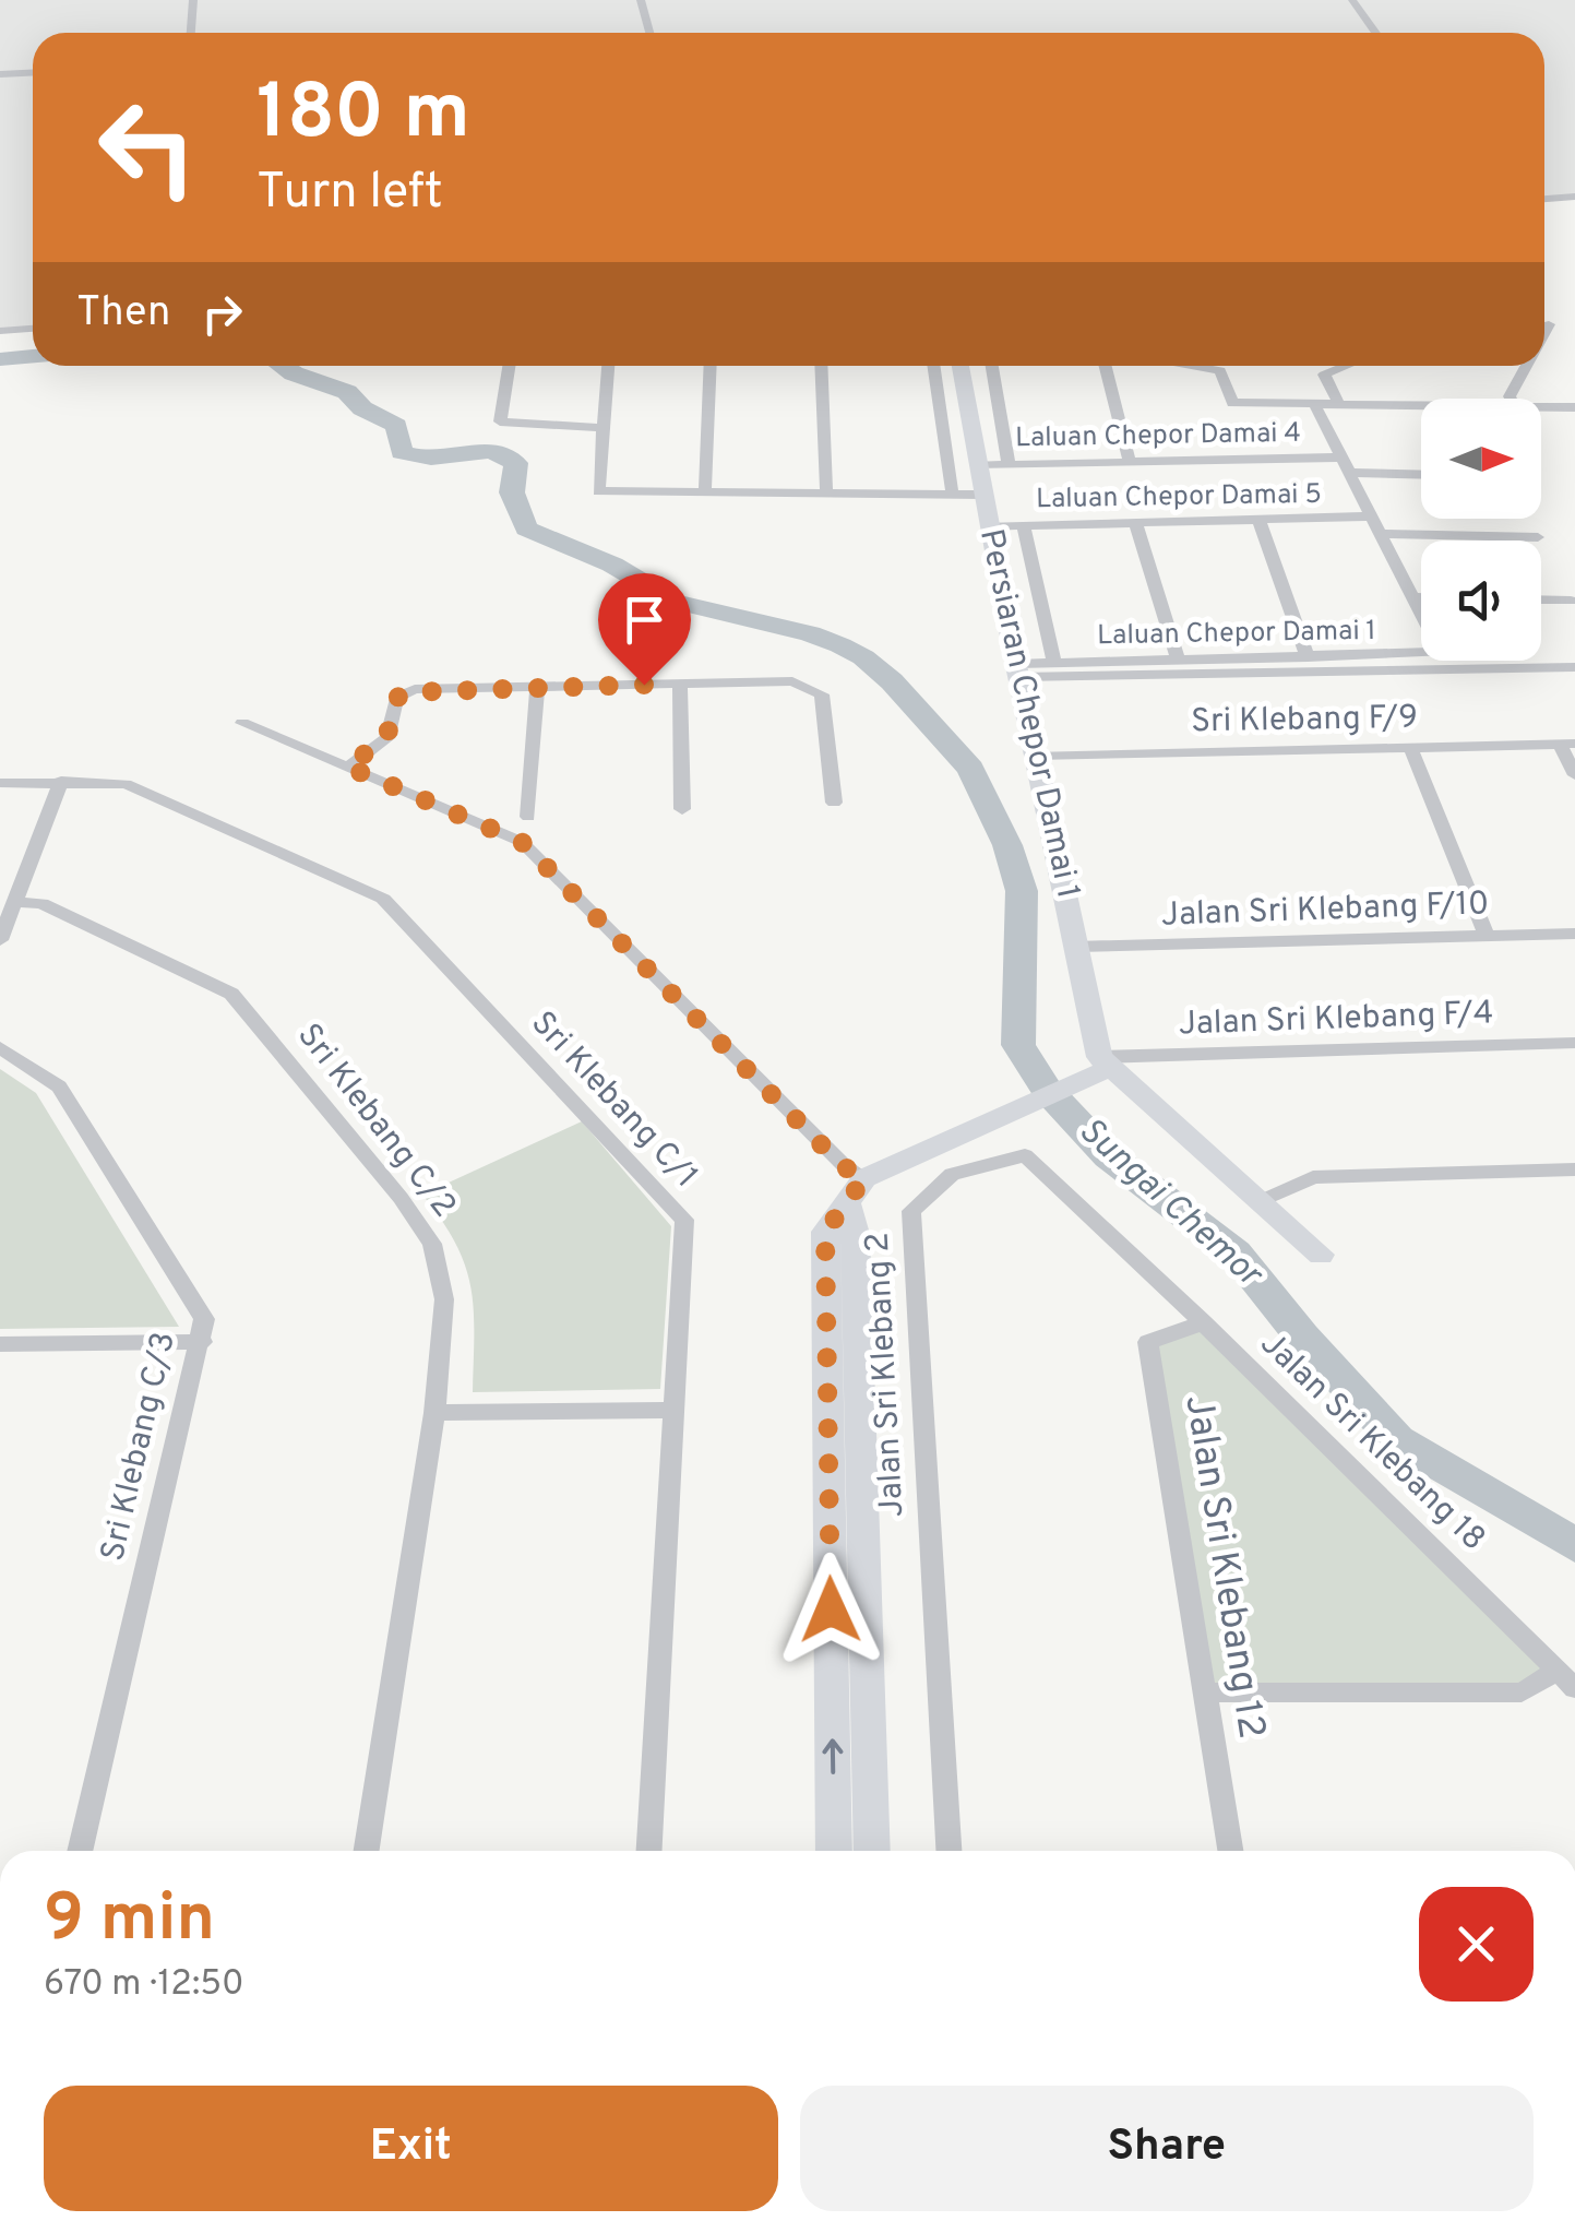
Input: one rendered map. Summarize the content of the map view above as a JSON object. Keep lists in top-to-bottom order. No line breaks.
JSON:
{"streets":{"street":["Laluan Chepor Damai 4","Laluan Chepor Damai 5","Laluan Chepor Damai 1","Persiaran Chepor Damai 1","Sri Klebang F/9","Jalan Sri Klebang F/10","Jalan Sri Klebang F/4","Sri Klebang C/1","Sri Klebang C/2","Jalan Sri Klebang 2","Jalan Sri Klebang 18","Sri Klebang C/3","Jalan Sri Klebang 12"]},"crossings":[["Laluan Chepor Damai 4","Laluan Chepor Damai 1"],["Laluan Chepor Damai 4","Persiaran Chepor Damai 1"],["Laluan Chepor Damai 5","Laluan Chepor Damai 1"],["Laluan Chepor Damai 5","Persiaran Chepor Damai 1"],["Laluan Chepor Damai 1","Persiaran Chepor Damai 1"],["Persiaran Chepor Damai 1","Sri Klebang F/9"],["Persiaran Chepor Damai 1","Jalan Sri Klebang F/10"],["Persiaran Chepor Damai 1","Jalan Sri Klebang F/4"],["Jalan Sri Klebang 2","Jalan Sri Klebang 18"],["Jalan Sri Klebang 18","Jalan Sri Klebang 12"]],"water":["Sungai Chemor"],"north":"right","page":{"turn":["180 m","Turn left"],"then":"Then","heading":["9 min","670 m · 12:50"],"buttons":["Exit","Share"]}}
